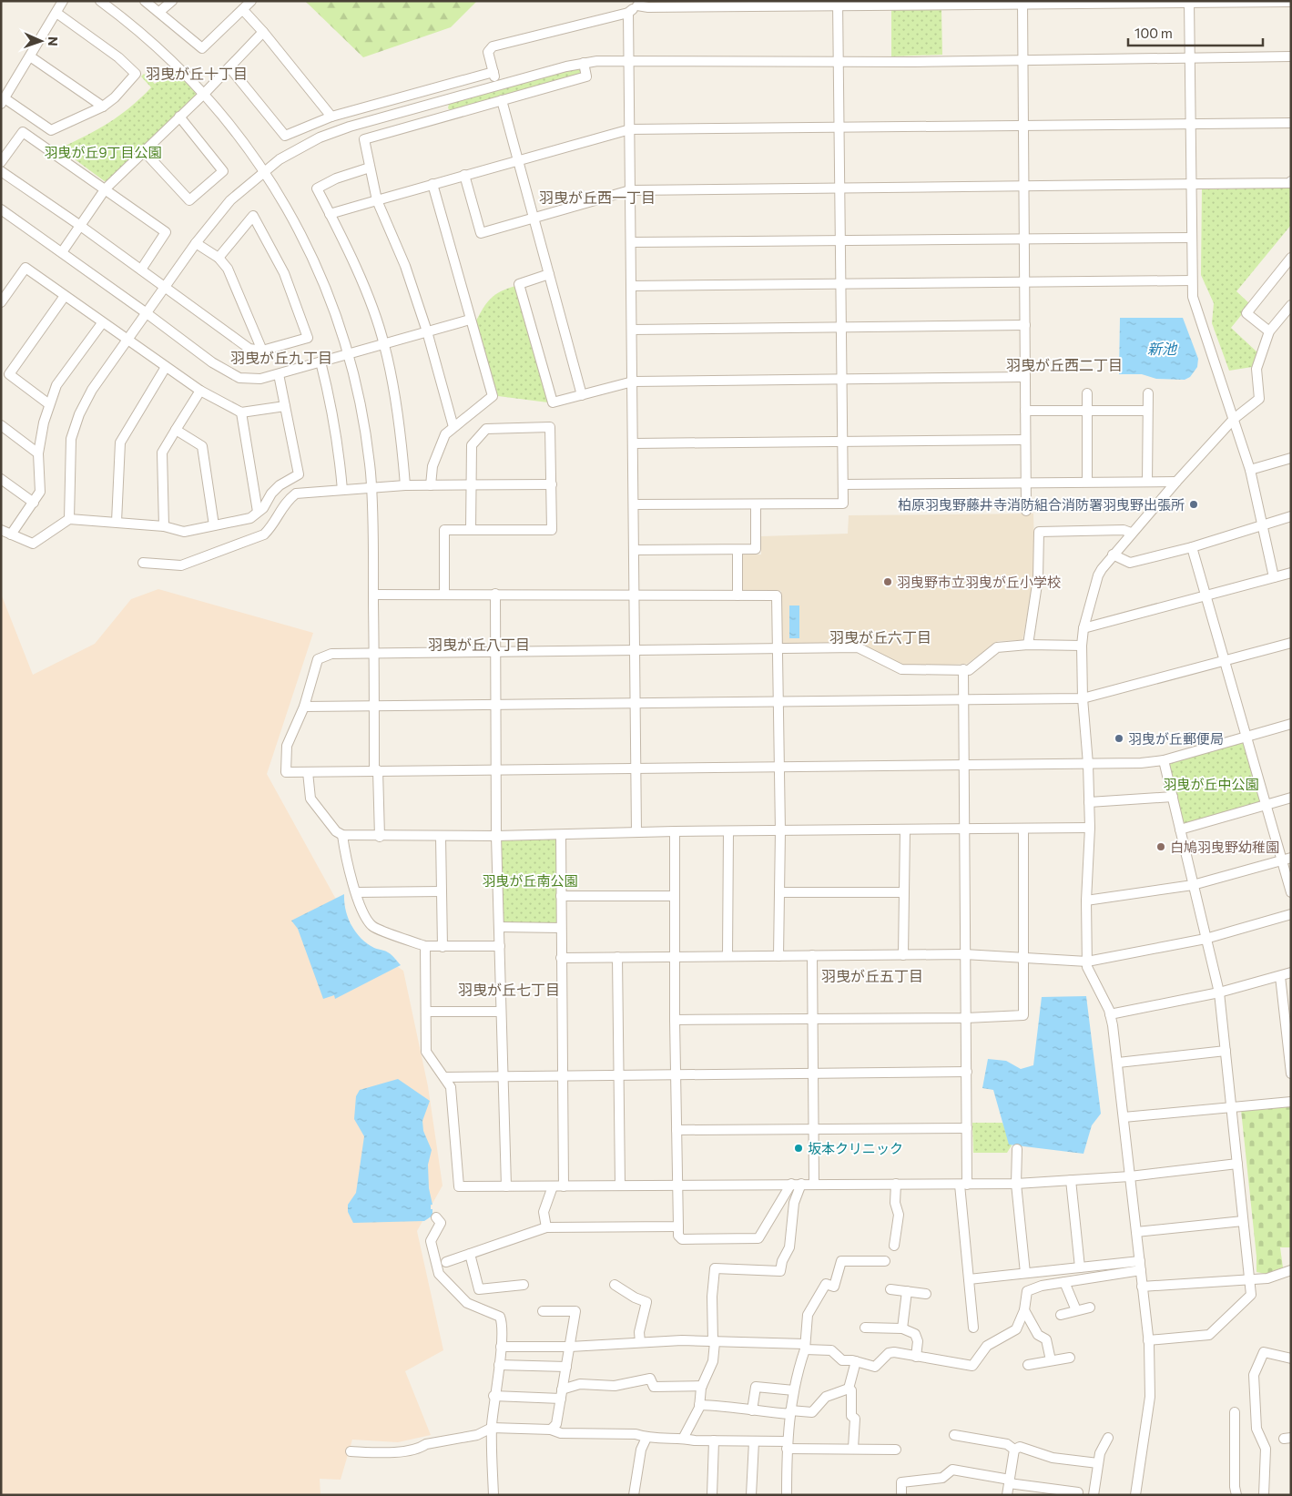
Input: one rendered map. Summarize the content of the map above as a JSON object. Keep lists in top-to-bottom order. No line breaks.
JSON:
{"districts":["羽曳が丘十丁目","羽曳が丘西一丁目","羽曳が丘九丁目","羽曳が丘西二丁目","羽曳が丘六丁目","羽曳が丘八丁目","羽曳が丘五丁目","羽曳が丘七丁目"],"water":["新池"],"parks":["羽曳が丘9丁目公園","羽曳が丘中公園","羽曳が丘南公園"],"places":["柏原羽曳野藤井寺消防組合消防署羽曳野出張所","羽曳野市立羽曳が丘小学校","羽曳が丘郵便局","白鳩羽曳野幼稚園","坂本クリニック"],"scale_bar":"100 m","north":"right"}
